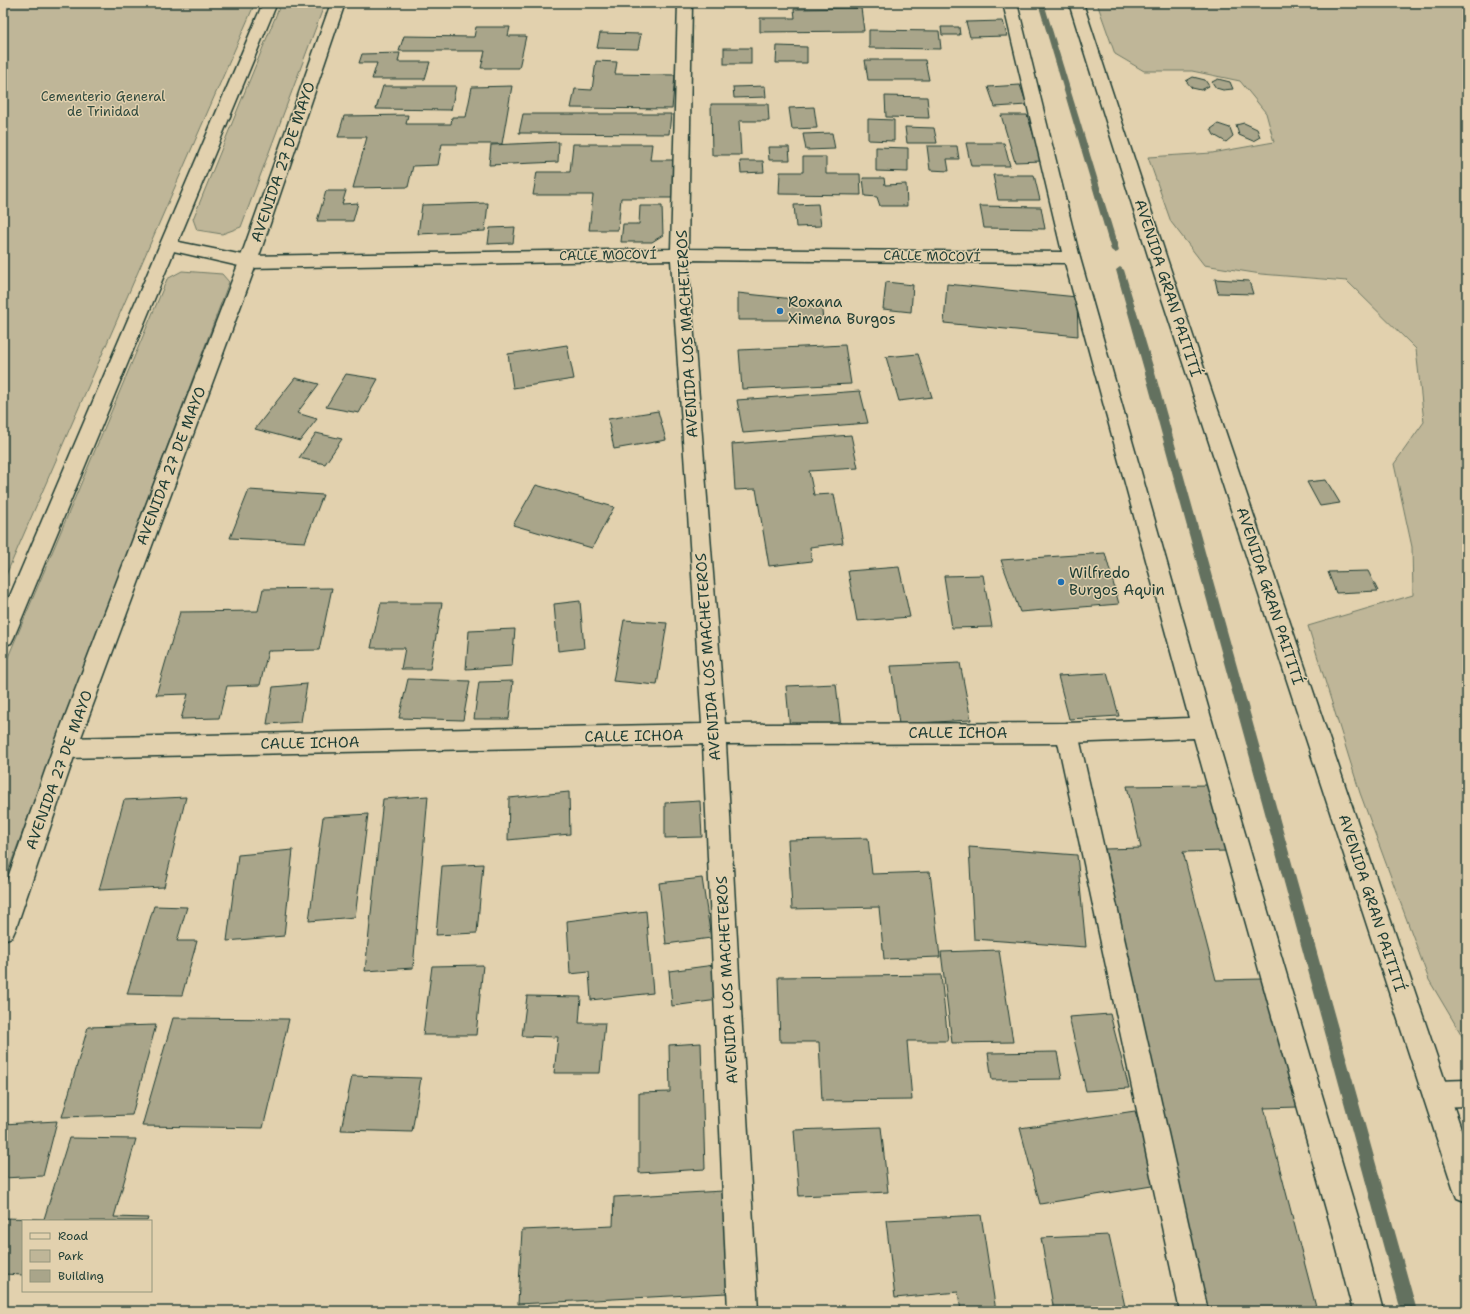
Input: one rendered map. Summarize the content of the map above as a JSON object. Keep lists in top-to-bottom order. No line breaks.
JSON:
{"streets":{"street":["AVENIDA 27 DE MAYO","CALLE MOCOVÍ","AVENIDA GRAN PAITITÍ","AVENIDA LOS MACHETEROS","CALLE ICHOA"]},"crossings":[["AVENIDA 27 DE MAYO","CALLE MOCOVÍ"],["AVENIDA 27 DE MAYO","CALLE ICHOA"],["CALLE MOCOVÍ","AVENIDA LOS MACHETEROS"],["AVENIDA LOS MACHETEROS","CALLE ICHOA"]],"parks":["Cementerio General de Trinidad"],"places":["Roxana Ximena Burgos","Wilfredo Burgos Aquin"],"legend":["Road","Park","Building"]}
